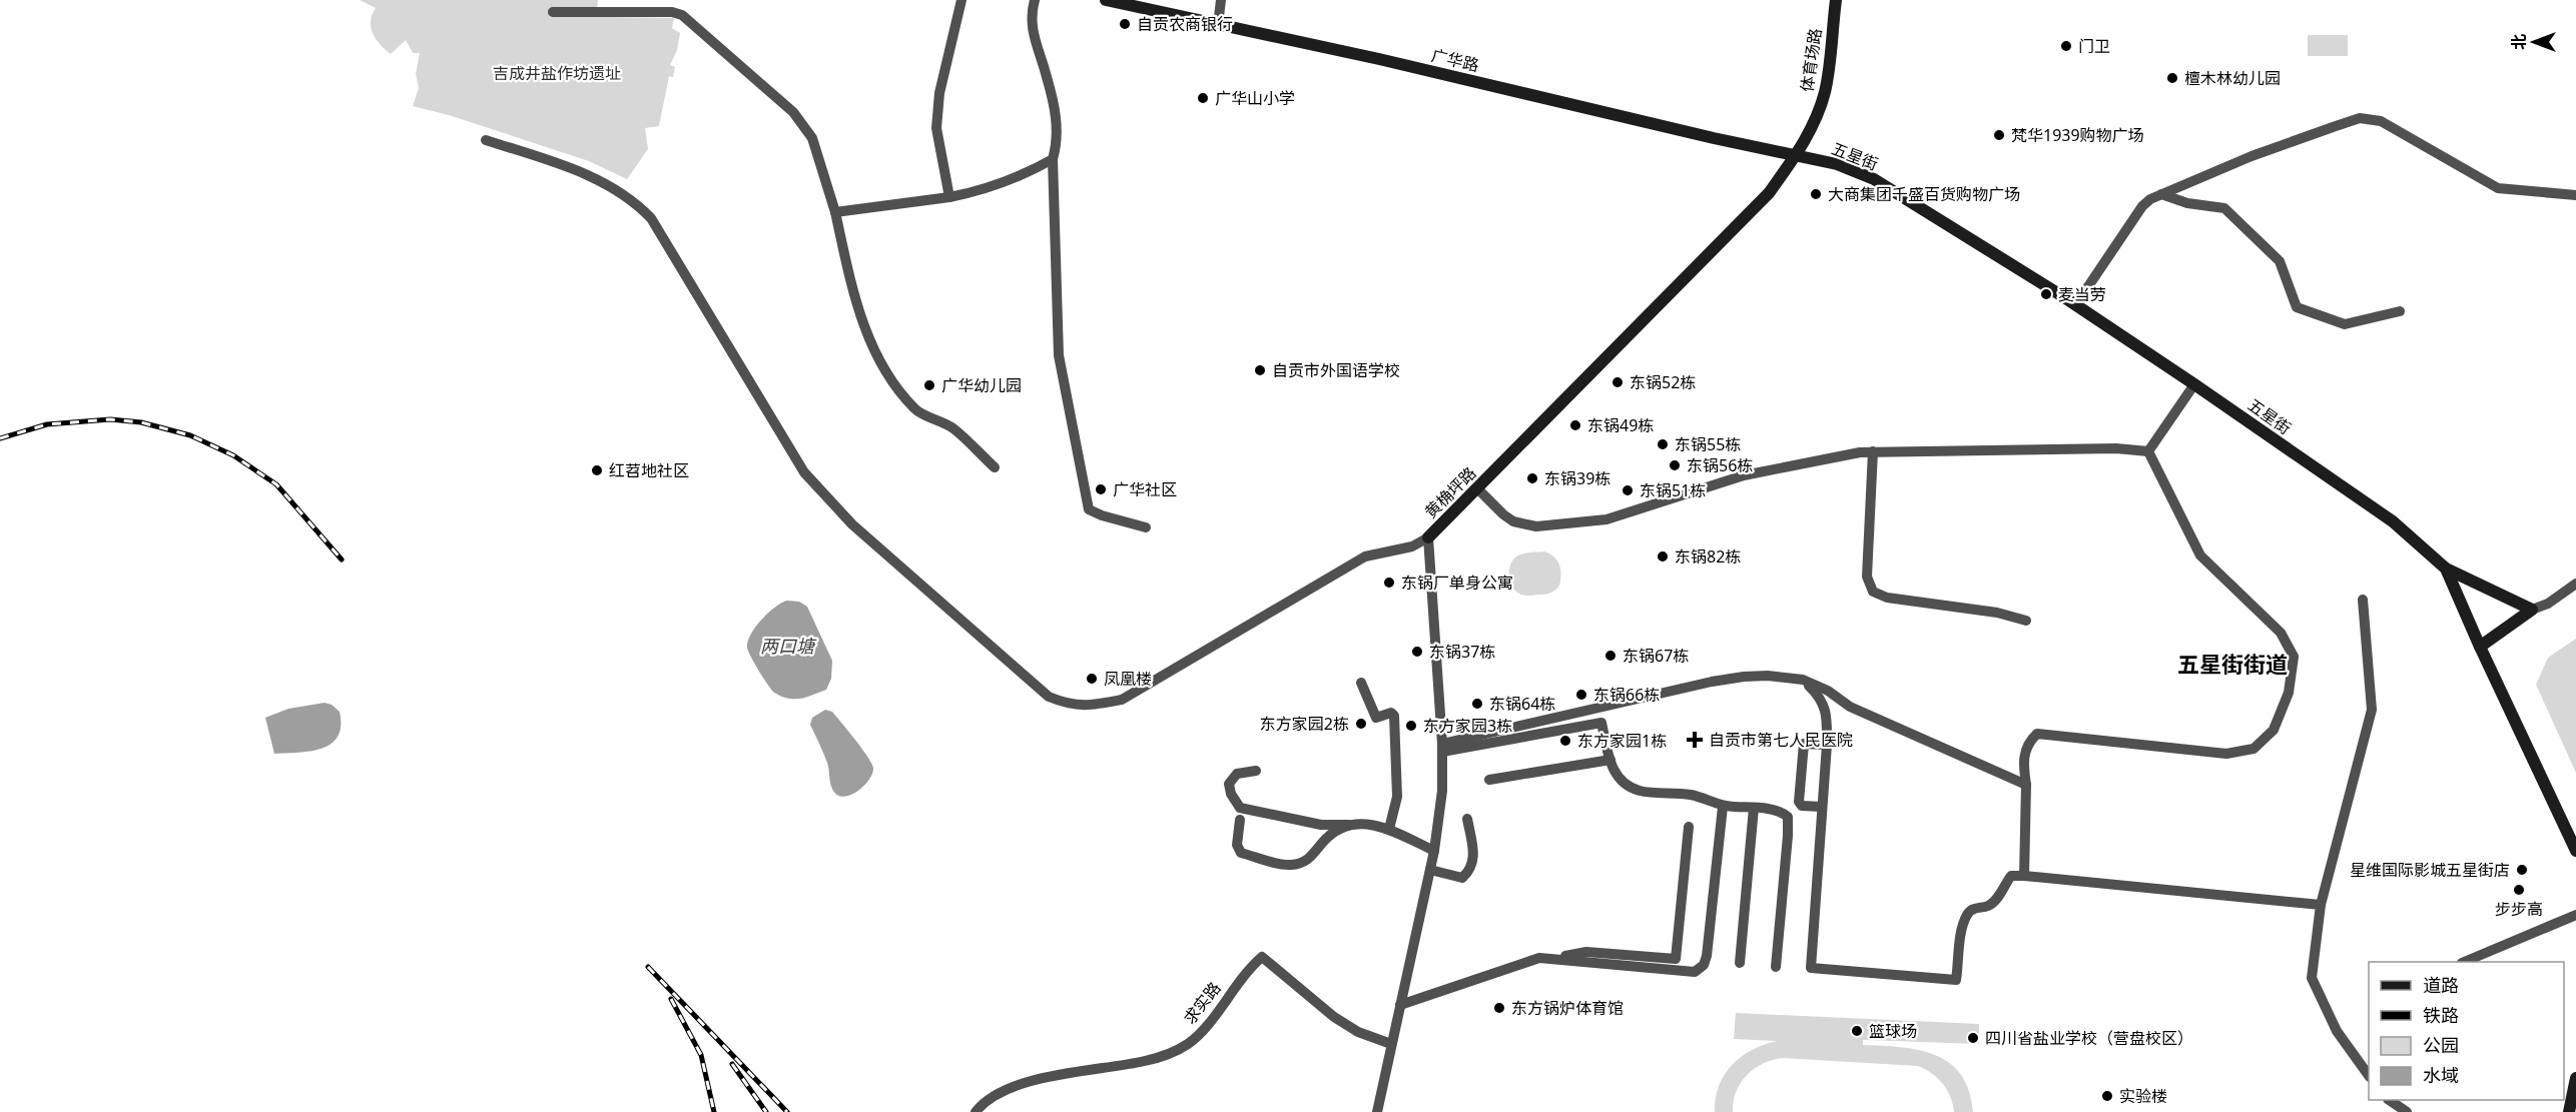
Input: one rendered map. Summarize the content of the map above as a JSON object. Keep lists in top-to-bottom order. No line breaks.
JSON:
{"streets":{"main road":["广华路","体育场路","五星街","黄桷坪路"],"street":["求实路"]},"crossings":[["广华路","体育场路"],["广华路","五星街"],["广华路","黄桷坪路"],["体育场路","五星街"],["体育场路","黄桷坪路"],["五星街","黄桷坪路"],["黄桷坪路","求实路"]],"districts":["五星街街道"],"water":["两口塘"],"parks":["吉成井盐作坊遗址"],"places":{"other":["自贡农商银行","门卫","檀木林幼儿园","广华山小学","梵华1939购物广场","大商集团千盛百货购物广场","麦当劳","自贡市外国语学校","东锅52栋","广华幼儿园","东锅49栋","东锅55栋","东锅56栋","红苕地社区","东锅39栋","广华社区","东锅51栋","东锅82栋","东锅厂单身公寓","东锅37栋","东锅67栋","凤凰楼","东锅66栋","东锅64栋","东方家园2栋","东方家园3栋","东方家园1栋","星维国际影城五星街店","步步高","东方锅炉体育馆","篮球场","四川省盐业学校（营盘校区）","实验楼"],"health":["自贡市第七人民医院"]},"legend":["道路","铁路","公园","水域"],"north":"left"}
